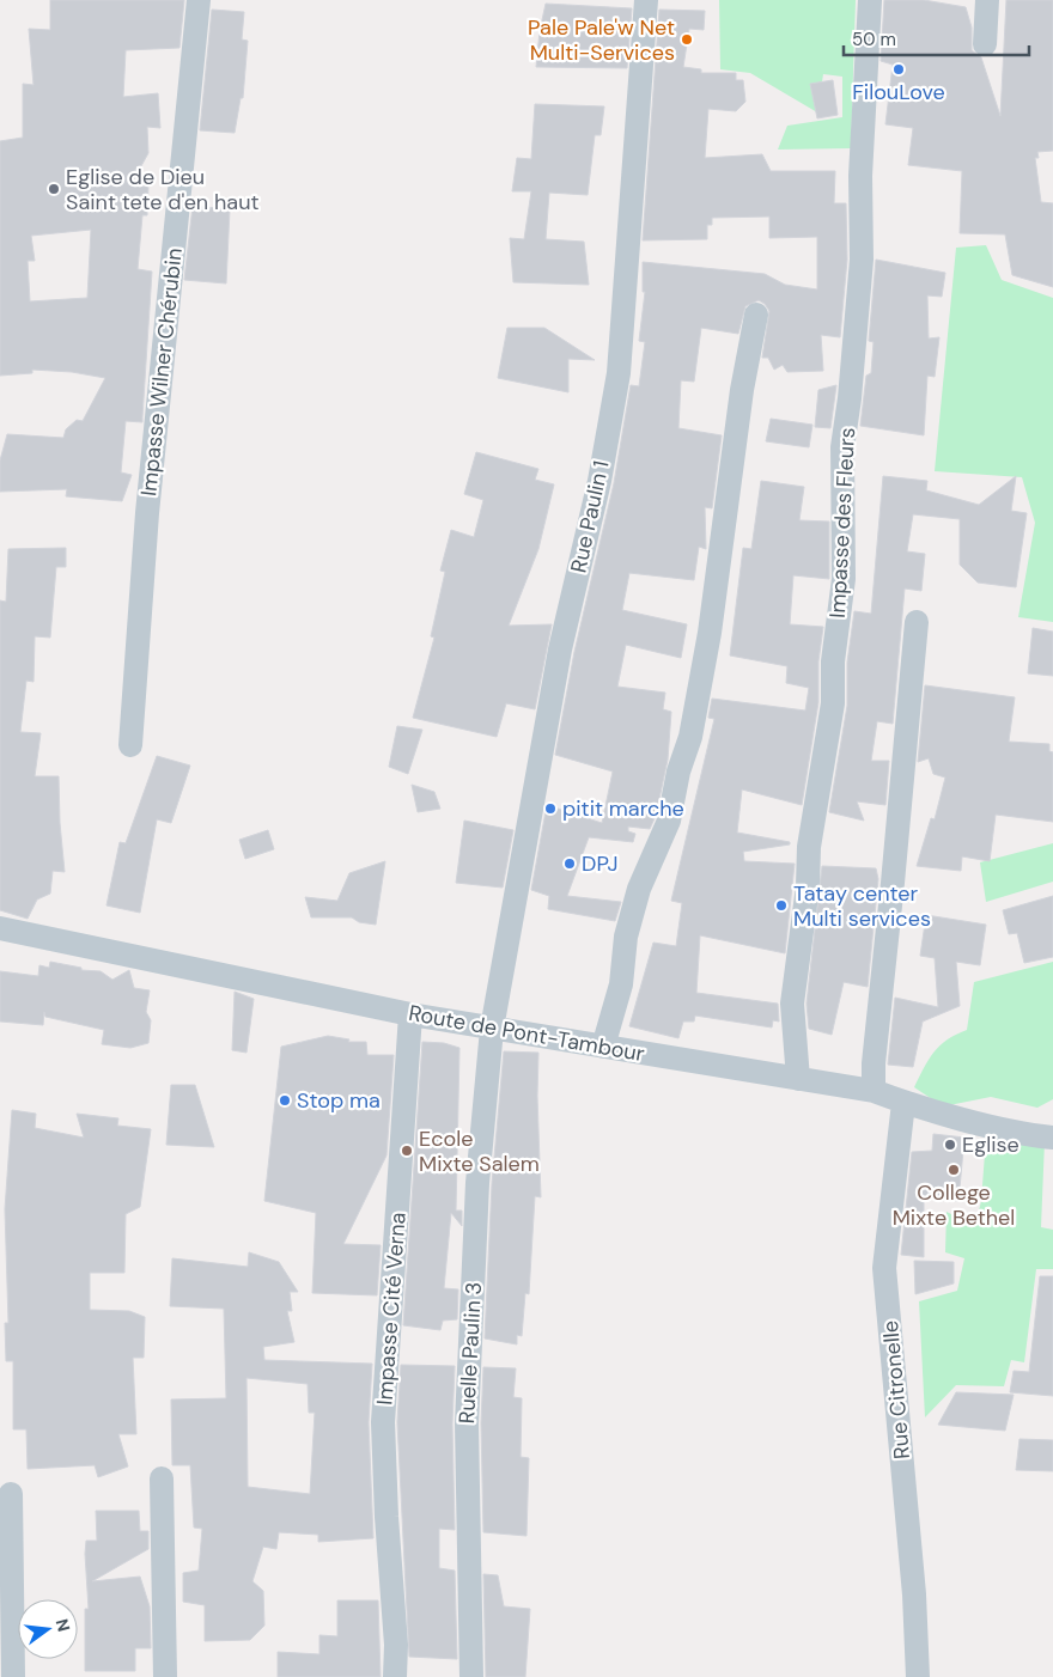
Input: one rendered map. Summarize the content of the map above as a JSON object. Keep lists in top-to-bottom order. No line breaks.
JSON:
{"streets":{"street":["Impasse Wilner Chérubin","Rue Paulin 1","Impasse des Fleurs","Route de Pont-Tambour","Impasse Cité Verna","Ruelle Paulin 3","Rue Citronelle"]},"crossings":[["Rue Paulin 1","Route de Pont-Tambour"],["Rue Paulin 1","Ruelle Paulin 3"],["Impasse des Fleurs","Route de Pont-Tambour"],["Route de Pont-Tambour","Impasse Cité Verna"],["Route de Pont-Tambour","Ruelle Paulin 3"],["Route de Pont-Tambour","Rue Citronelle"]],"places":["Pale Pale'w Net Multi-Services","FilouLove","Eglise de Dieu Saint tete d'en haut","pitit marche","DPJ","Tatay center Multi services","Stop ma","Eglise","Ecole Mixte Salem","College Mixte Bethel"],"scale_bar":"50 m","north":"right"}
